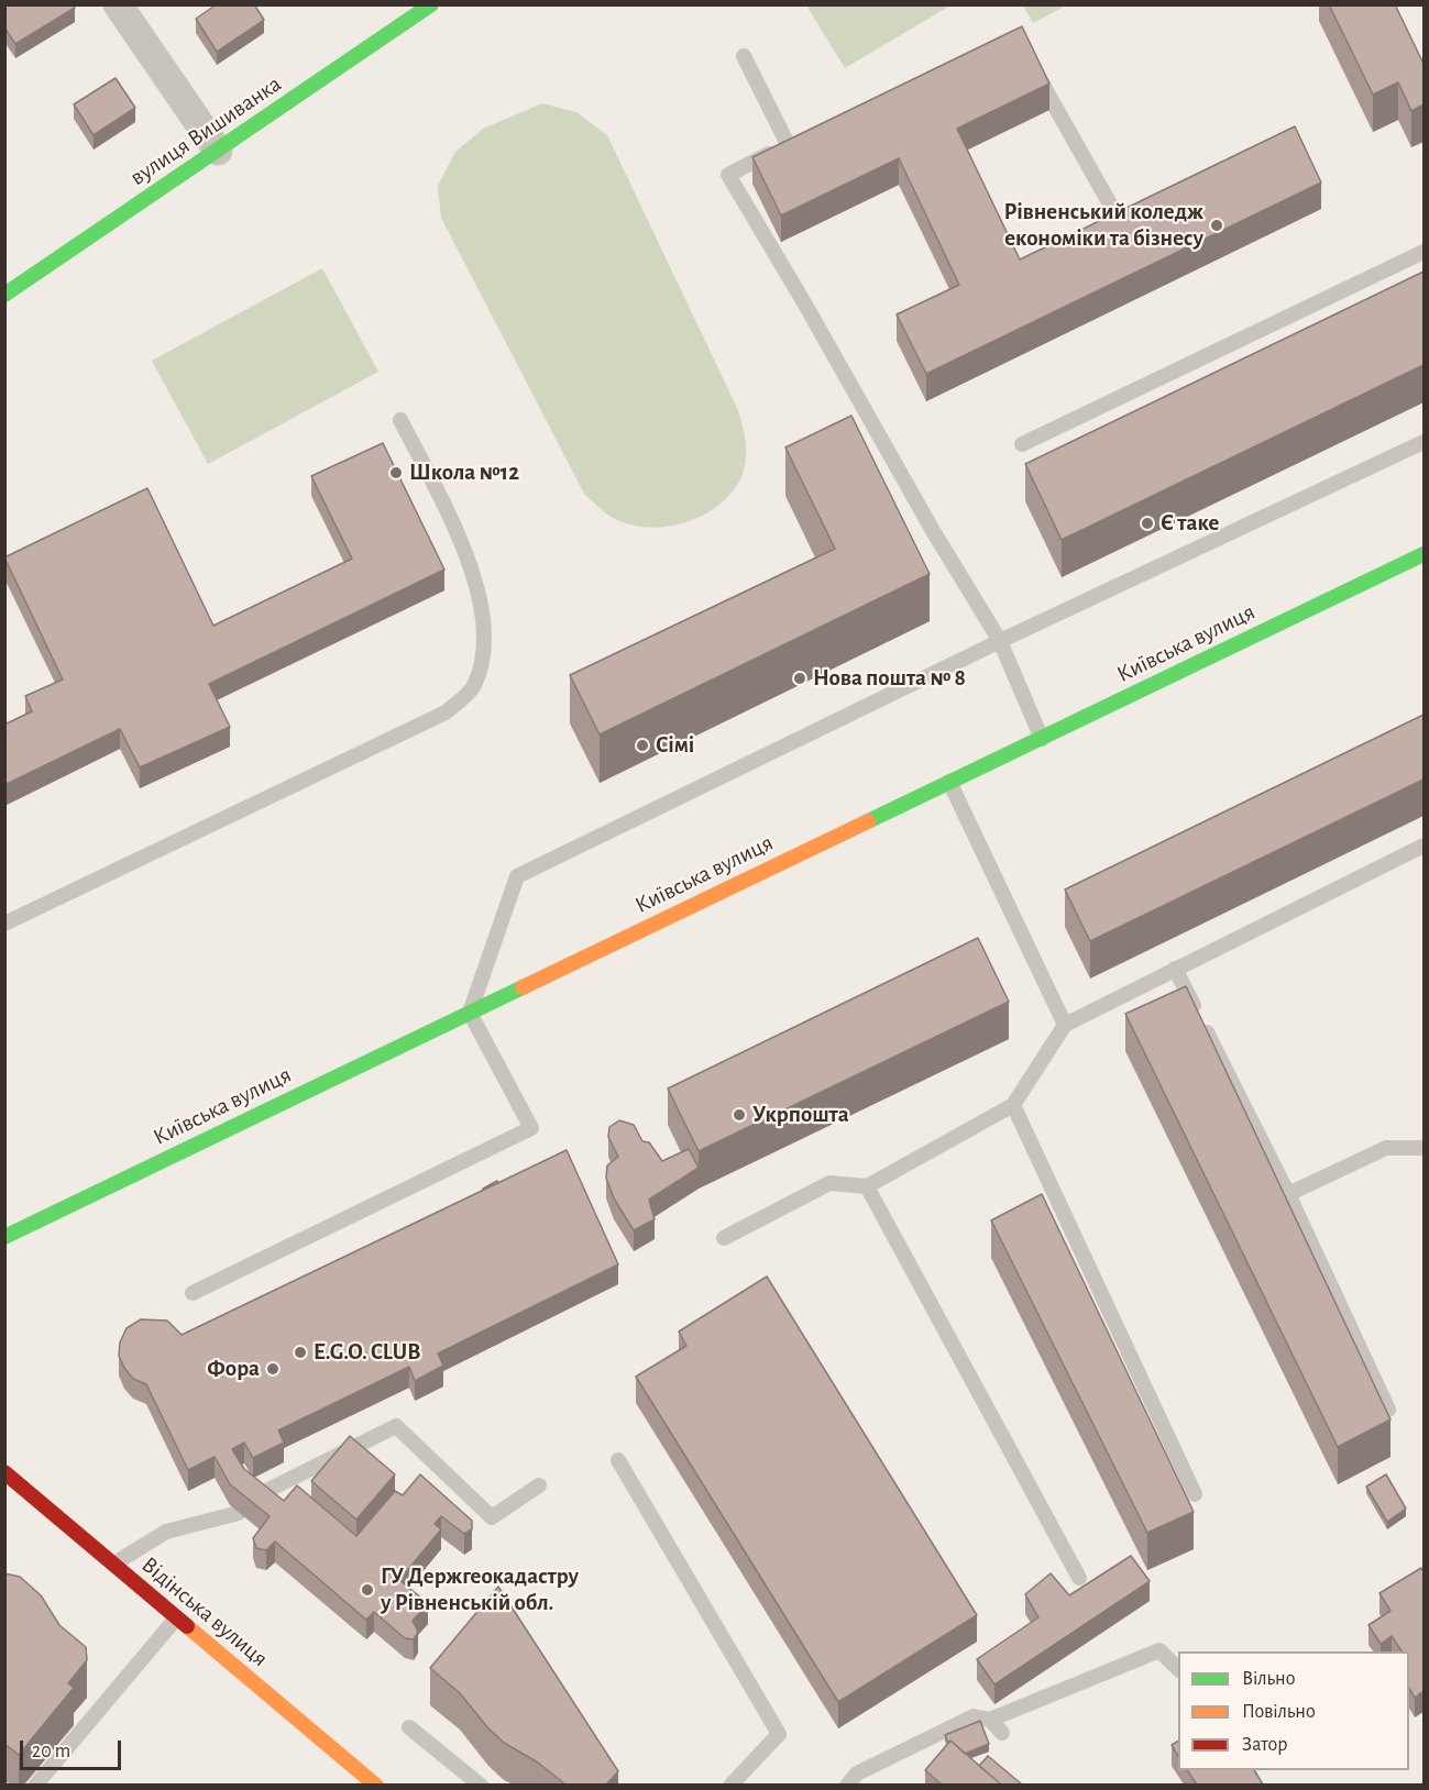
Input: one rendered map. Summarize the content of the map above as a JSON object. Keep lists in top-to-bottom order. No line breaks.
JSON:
{"streets":{"main road":["вулиця Вишиванка","Київська вулиця","Відінська вулиця"]},"places":["Рівненський коледж економіки та бізнесу","Школа №12","Є таке","Нова пошта № 8","Сімі","Укрпошта","E.G.O. CLUB","Фора","ГУ Держгеокадастру у Рівненській обл."],"legend":["Вільно","Повільно","Затор"],"scale_bar":"20 m"}
